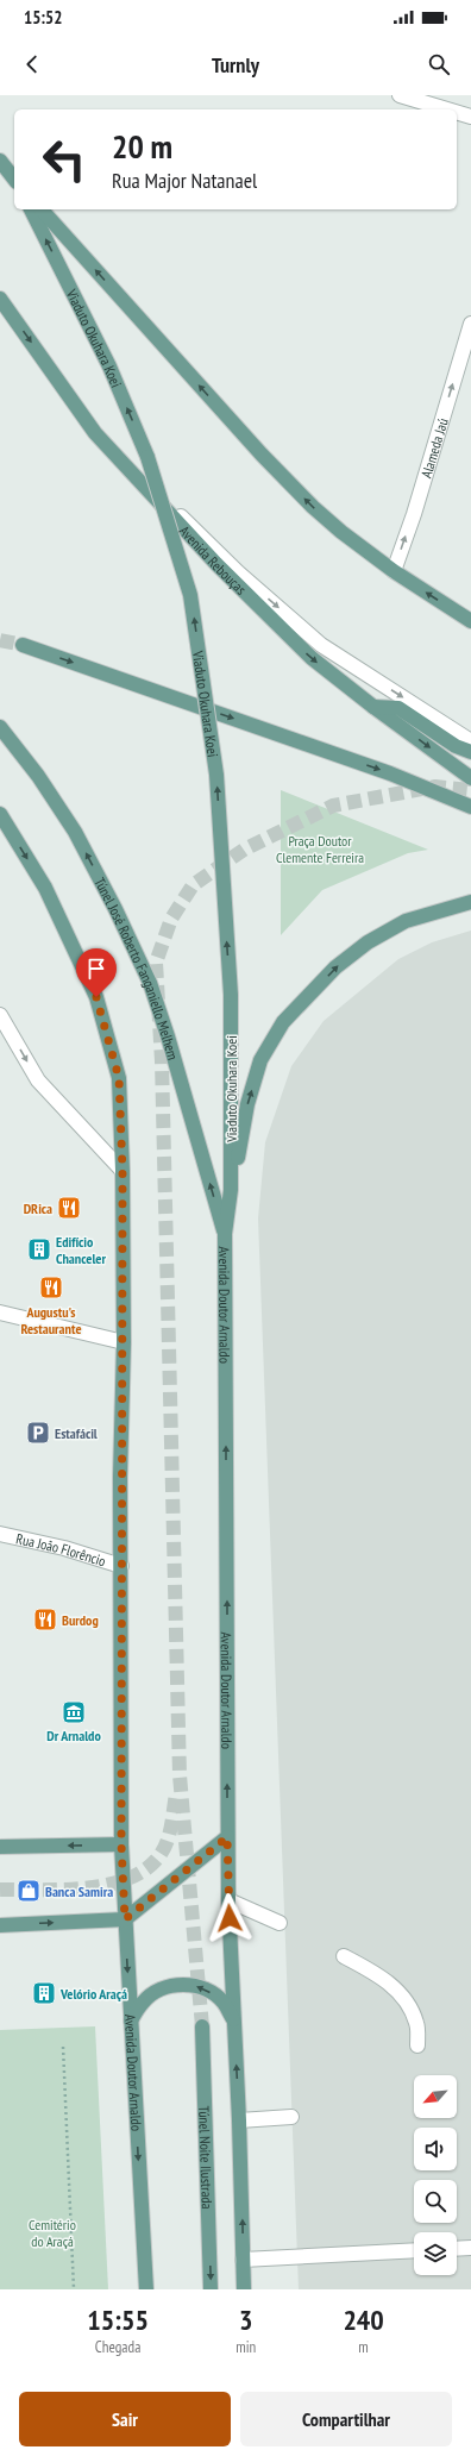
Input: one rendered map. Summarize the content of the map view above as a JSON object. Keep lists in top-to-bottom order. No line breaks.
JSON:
{"streets":{"main road":["Viaduto Okuhara Koei","Avenida Rebouças","Túnel José Roberto Fanganiello Melhem","Avenida Doutor Arnaldo","Túnel Noite Ilustrada"],"street":["Alameda Jaú","Rua João Florêncio"]},"crossings":[["Viaduto Okuhara Koei","Túnel José Roberto Fanganiello Melhem"],["Viaduto Okuhara Koei","Avenida Doutor Arnaldo"],["Túnel José Roberto Fanganiello Melhem","Avenida Doutor Arnaldo"],["Avenida Doutor Arnaldo","Rua João Florêncio"]],"one_way":["Viaduto Okuhara Koei","Alameda Jaú","Túnel José Roberto Fanganiello Melhem","Túnel Noite Ilustrada"],"parks":["Praça Doutor Clemente Ferreira","Cemitério do Araçá"],"places":{"restaurant":["DRica","Augustu's Restaurante","Burdog"],"building":["Edifício Chanceler","Velório Araçá"],"parking":["Estafácil"],"museum":["Dr Arnaldo"],"shop":["Banca Samira"]},"north":"bottom left","page":{"status":"15:52","header":"Turnly","turn":["20 m","Rua Major Natanael"],"eta":["15:55","Chegada","3","min","240","m"],"buttons":["Sair","Compartilhar"]}}
